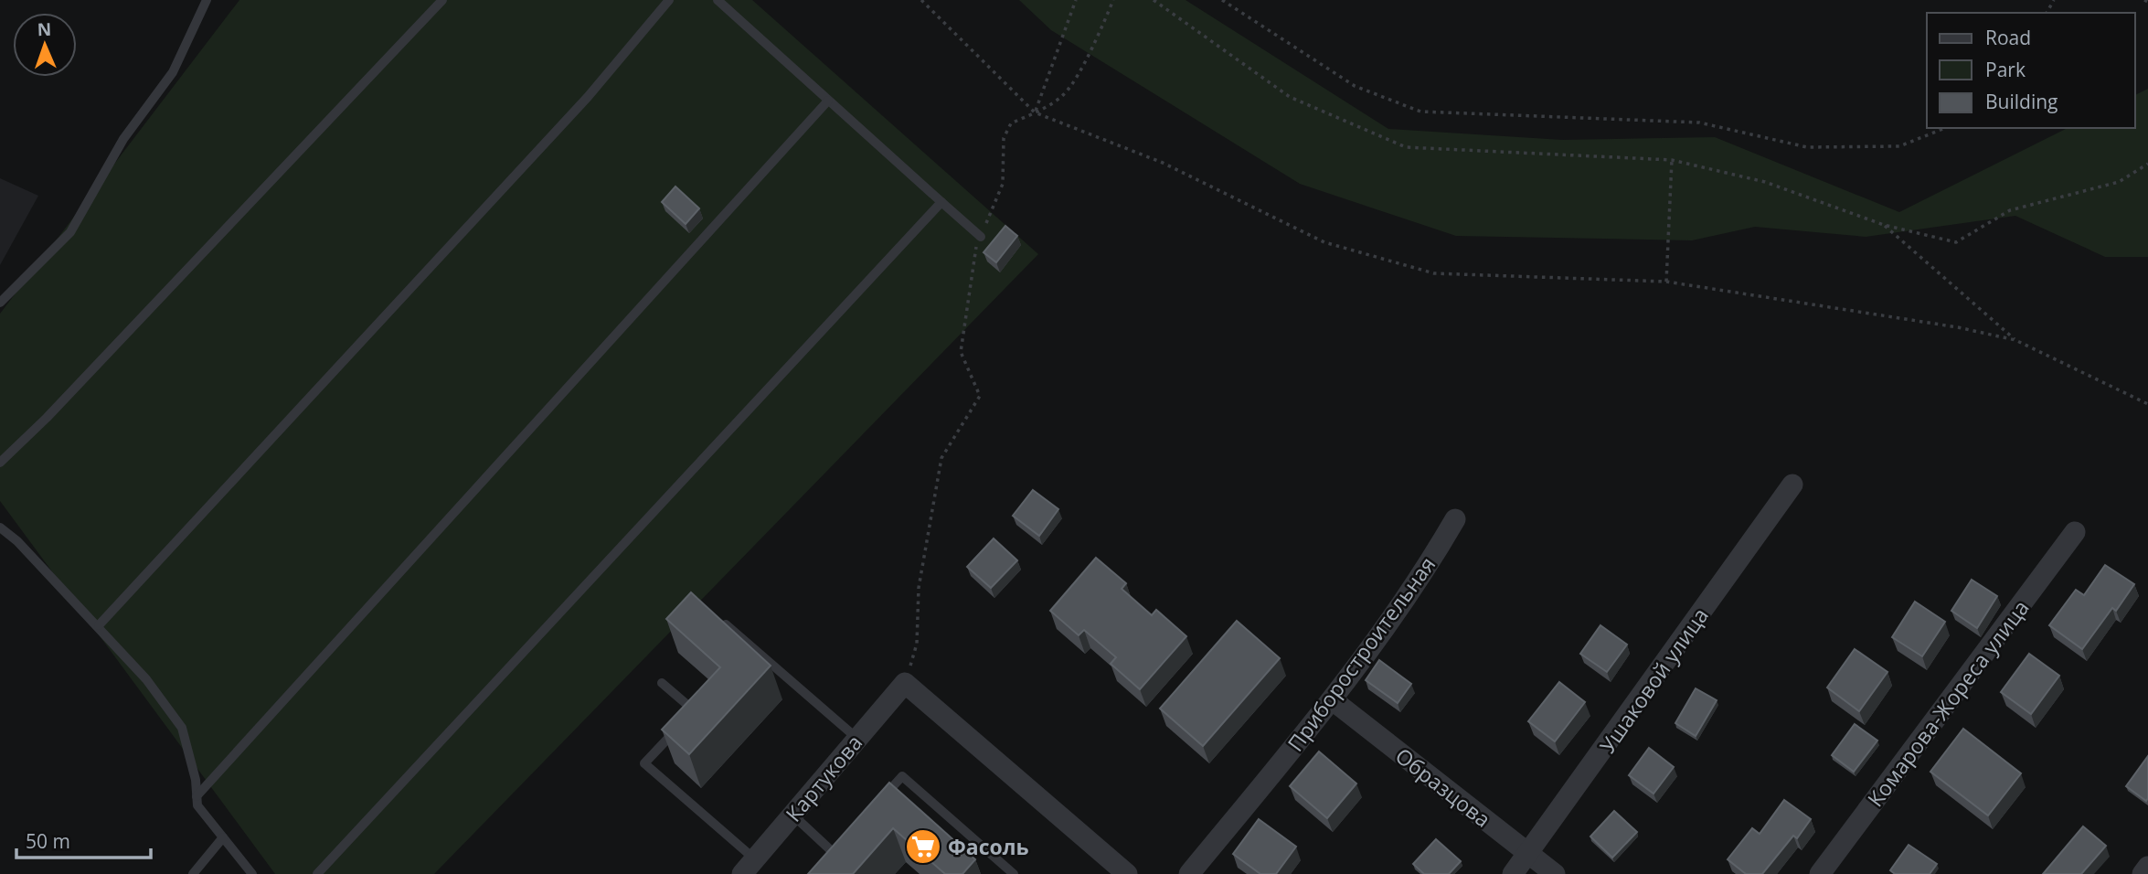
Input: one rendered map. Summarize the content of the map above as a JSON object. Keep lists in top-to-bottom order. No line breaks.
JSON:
{"streets":{"street":["Приборостроительная","Ушаковой улица","Комарова-Жореса улица","Картукова","Образцова"]},"crossings":[["Приборостроительная","Образцова"],["Ушаковой улица","Образцова"]],"places":{"supermarket":["Фасоль"]},"legend":["Road","Park","Building"],"scale_bar":"50 m","north":"top"}
